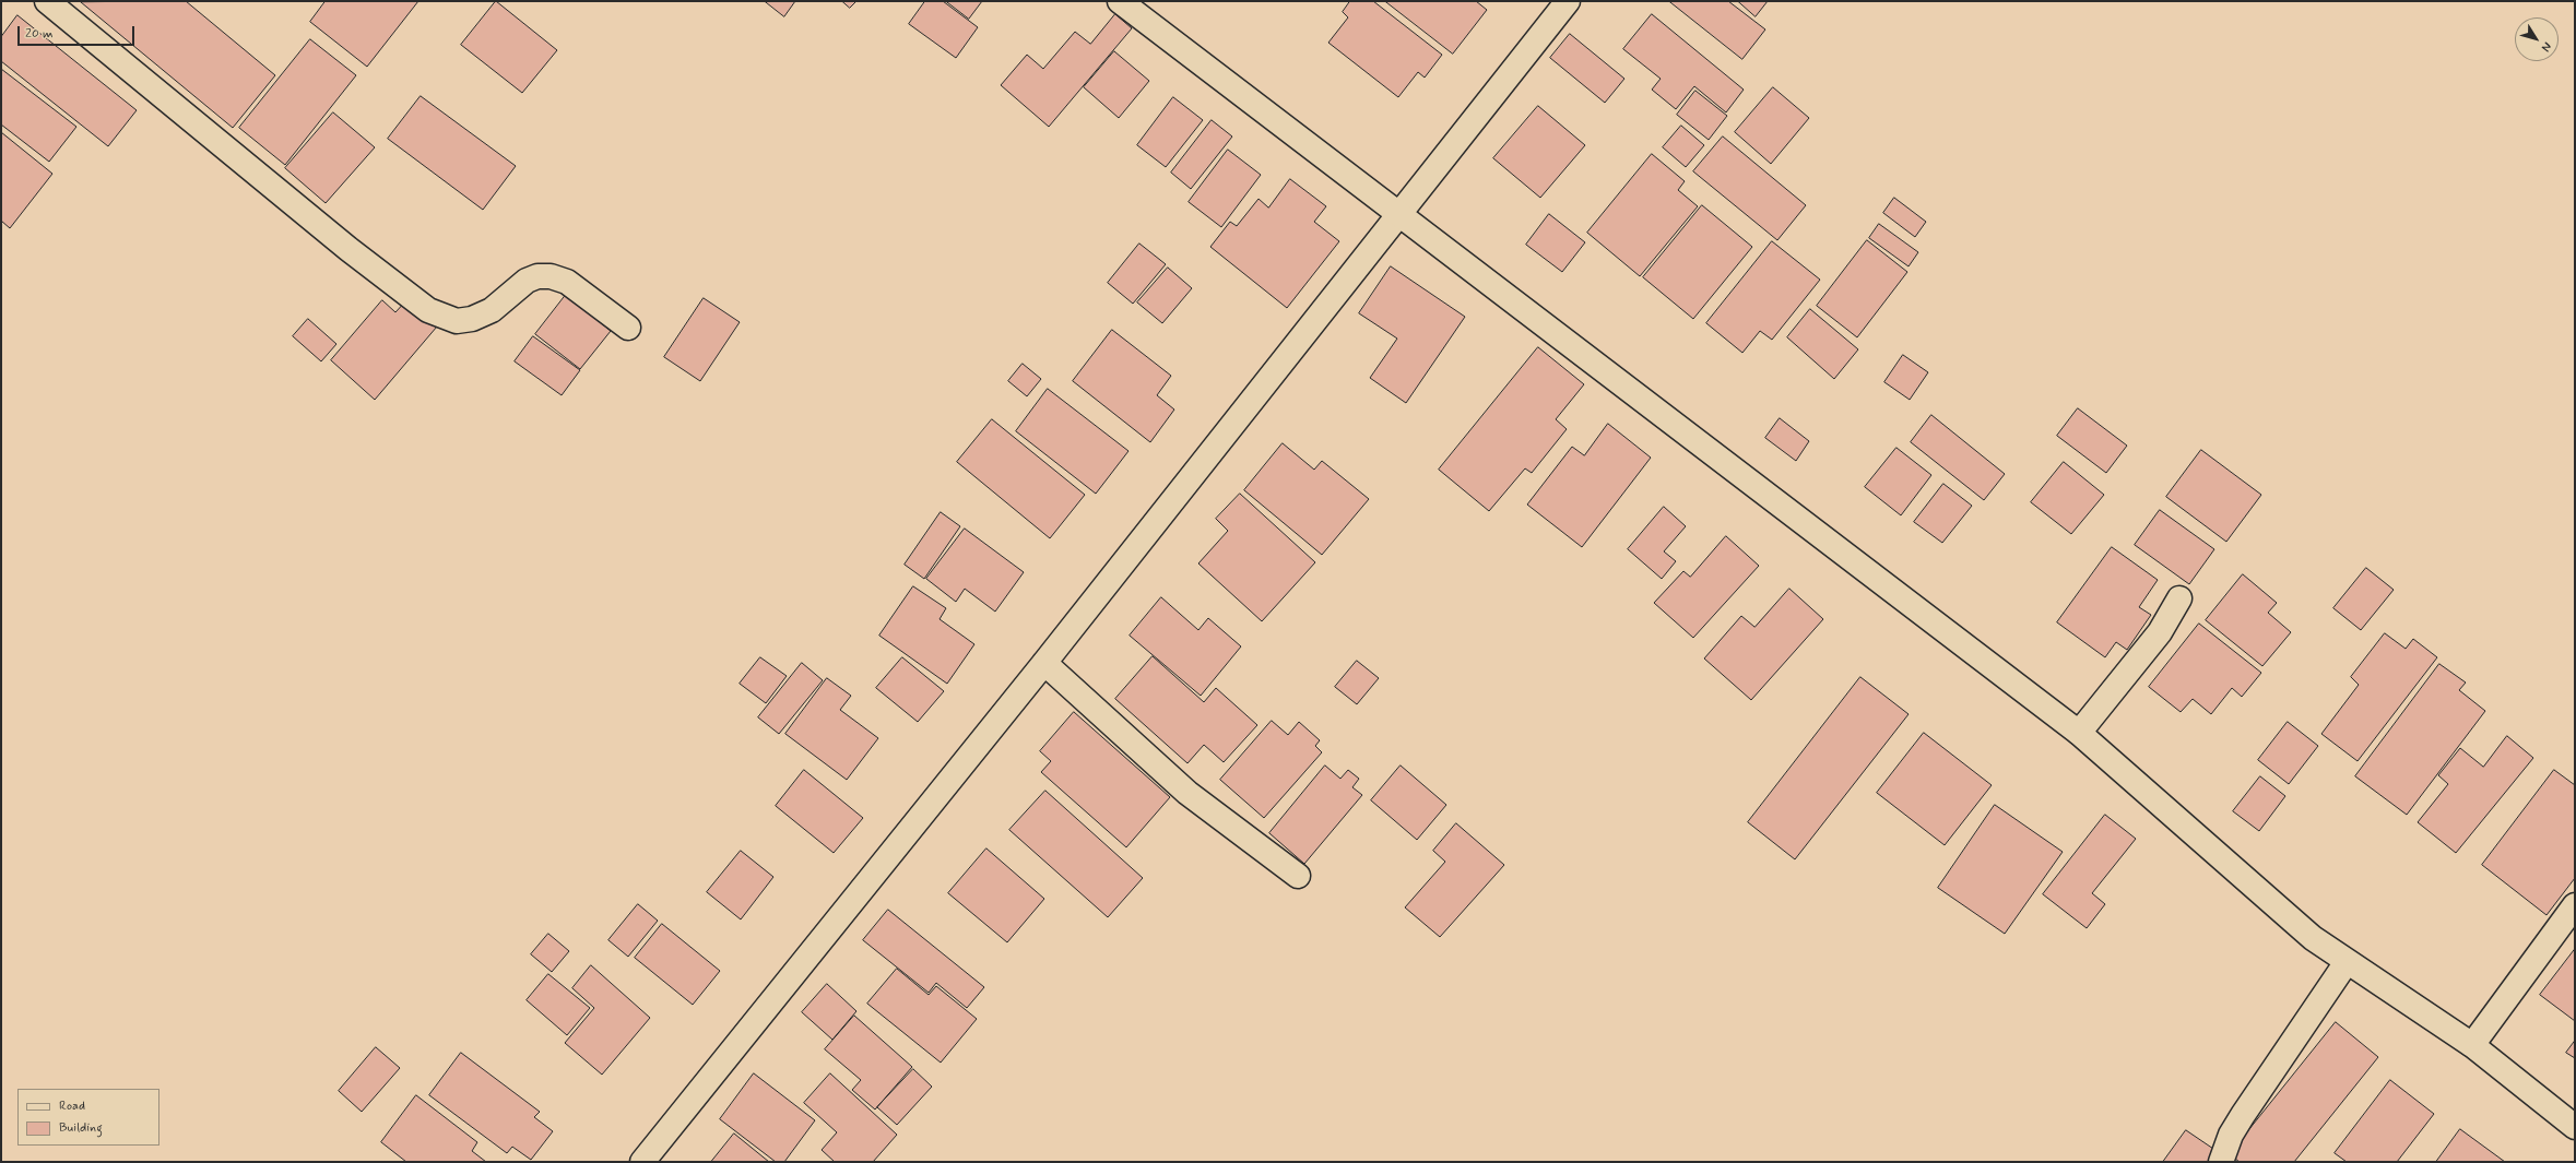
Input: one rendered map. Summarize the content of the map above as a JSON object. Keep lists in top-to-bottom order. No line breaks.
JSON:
{"legend":["Road","Building"],"scale_bar":"20 m","north":"bottom right"}
